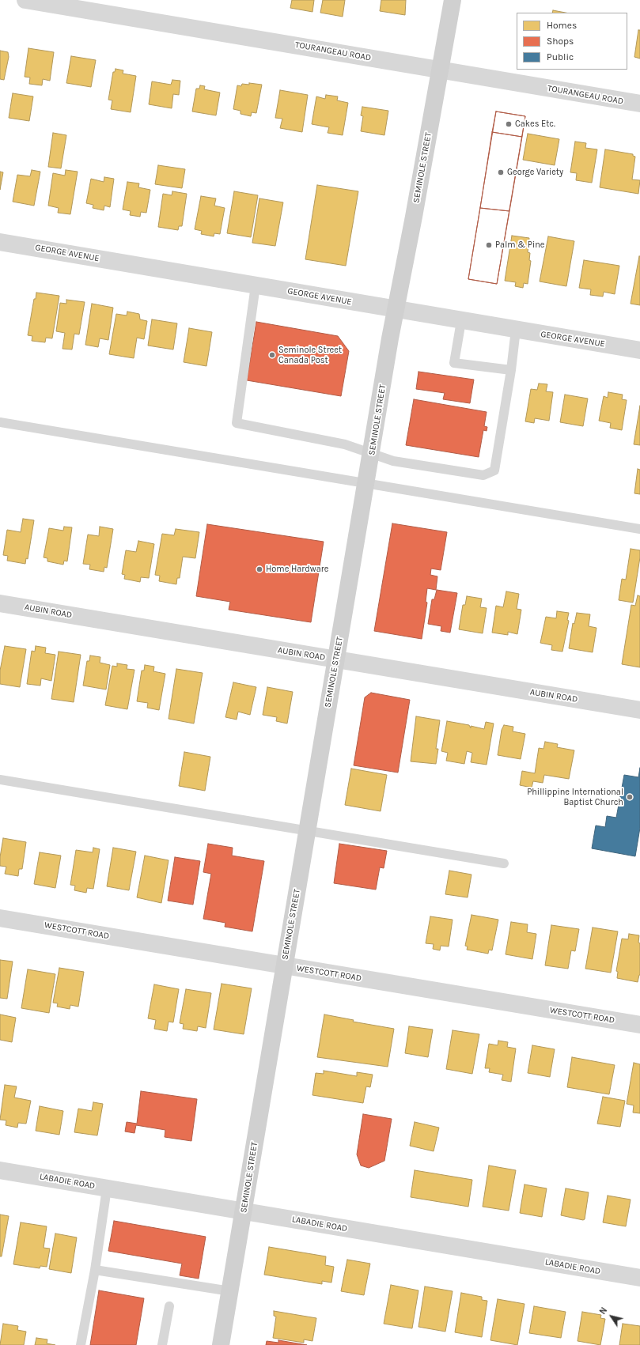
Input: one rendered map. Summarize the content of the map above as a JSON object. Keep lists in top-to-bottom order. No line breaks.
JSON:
{"streets":{"street":["TOURANGEAU ROAD","SEMINOLE STREET","GEORGE AVENUE","AUBIN ROAD","WESTCOTT ROAD","LABADIE ROAD"]},"crossings":[["TOURANGEAU ROAD","SEMINOLE STREET"],["SEMINOLE STREET","GEORGE AVENUE"],["SEMINOLE STREET","AUBIN ROAD"],["SEMINOLE STREET","WESTCOTT ROAD"],["SEMINOLE STREET","LABADIE ROAD"]],"places":["Cakes Etc.","George Variety","Palm & Pine","Seminole Street Canada Post","Home Hardware","Phillippine International Baptist Church"],"legend":["Homes","Shops","Public"],"north":"top left"}
